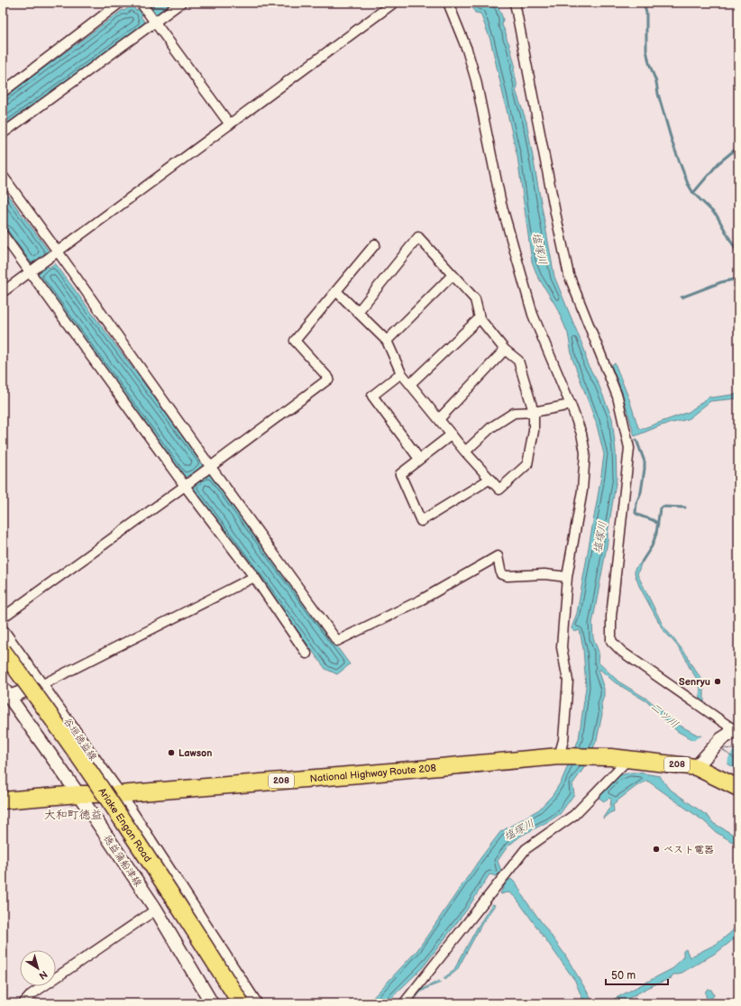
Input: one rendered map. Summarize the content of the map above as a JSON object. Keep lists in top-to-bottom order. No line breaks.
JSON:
{"streets":{"highway":["208","National Highway Route 208","Ariake Engan Road"],"main road":["谷垣徳益線","徳益蒲船津線"]},"crossings":[["谷垣徳益線","National Highway Route 208"],["National Highway Route 208","徳益蒲船津線"]],"districts":["大和町徳益"],"water":["塩塚川","二ツ川"],"places":["Senryu","Lawson","ベスト電器"],"scale_bar":"50 m","north":"bottom right"}
